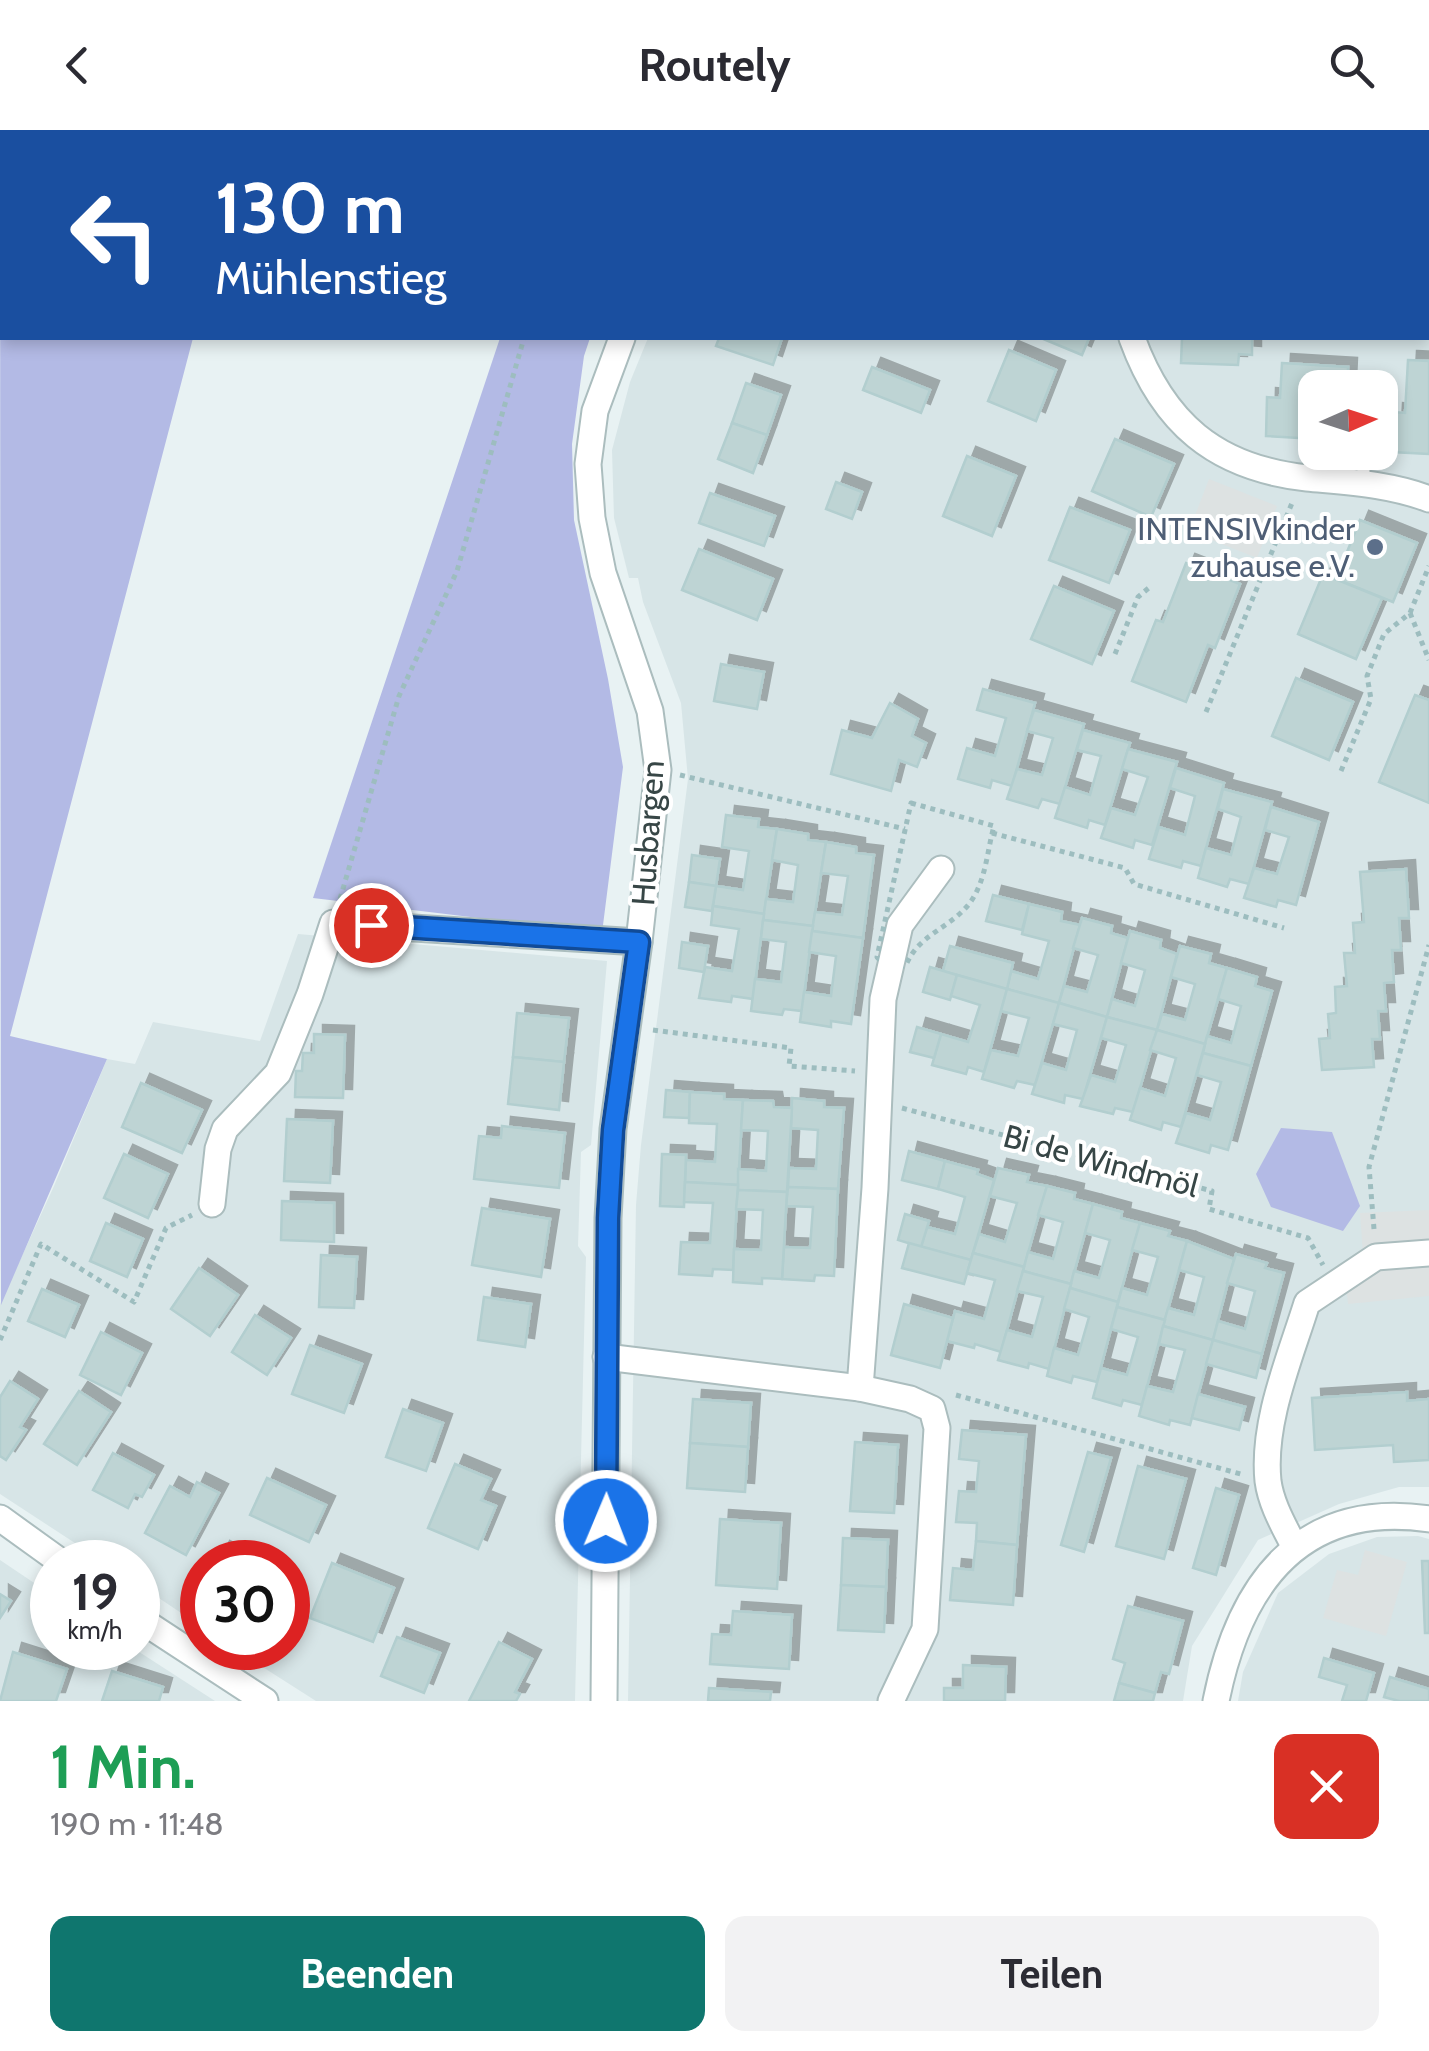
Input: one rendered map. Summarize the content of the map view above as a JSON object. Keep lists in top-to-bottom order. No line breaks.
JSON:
{"streets":{"street":["Husbargen"],"path":["Bi de Windmöl"]},"places":["INTENSIVkinder zuhause e.V."],"north":"right","page":{"header":"Routely","turn":["130 m","Mühlenstieg"],"speed":"19 km/h","limit":"30","heading":["1 Min.","190 m · 11:48"],"buttons":["Beenden","Teilen"]}}
